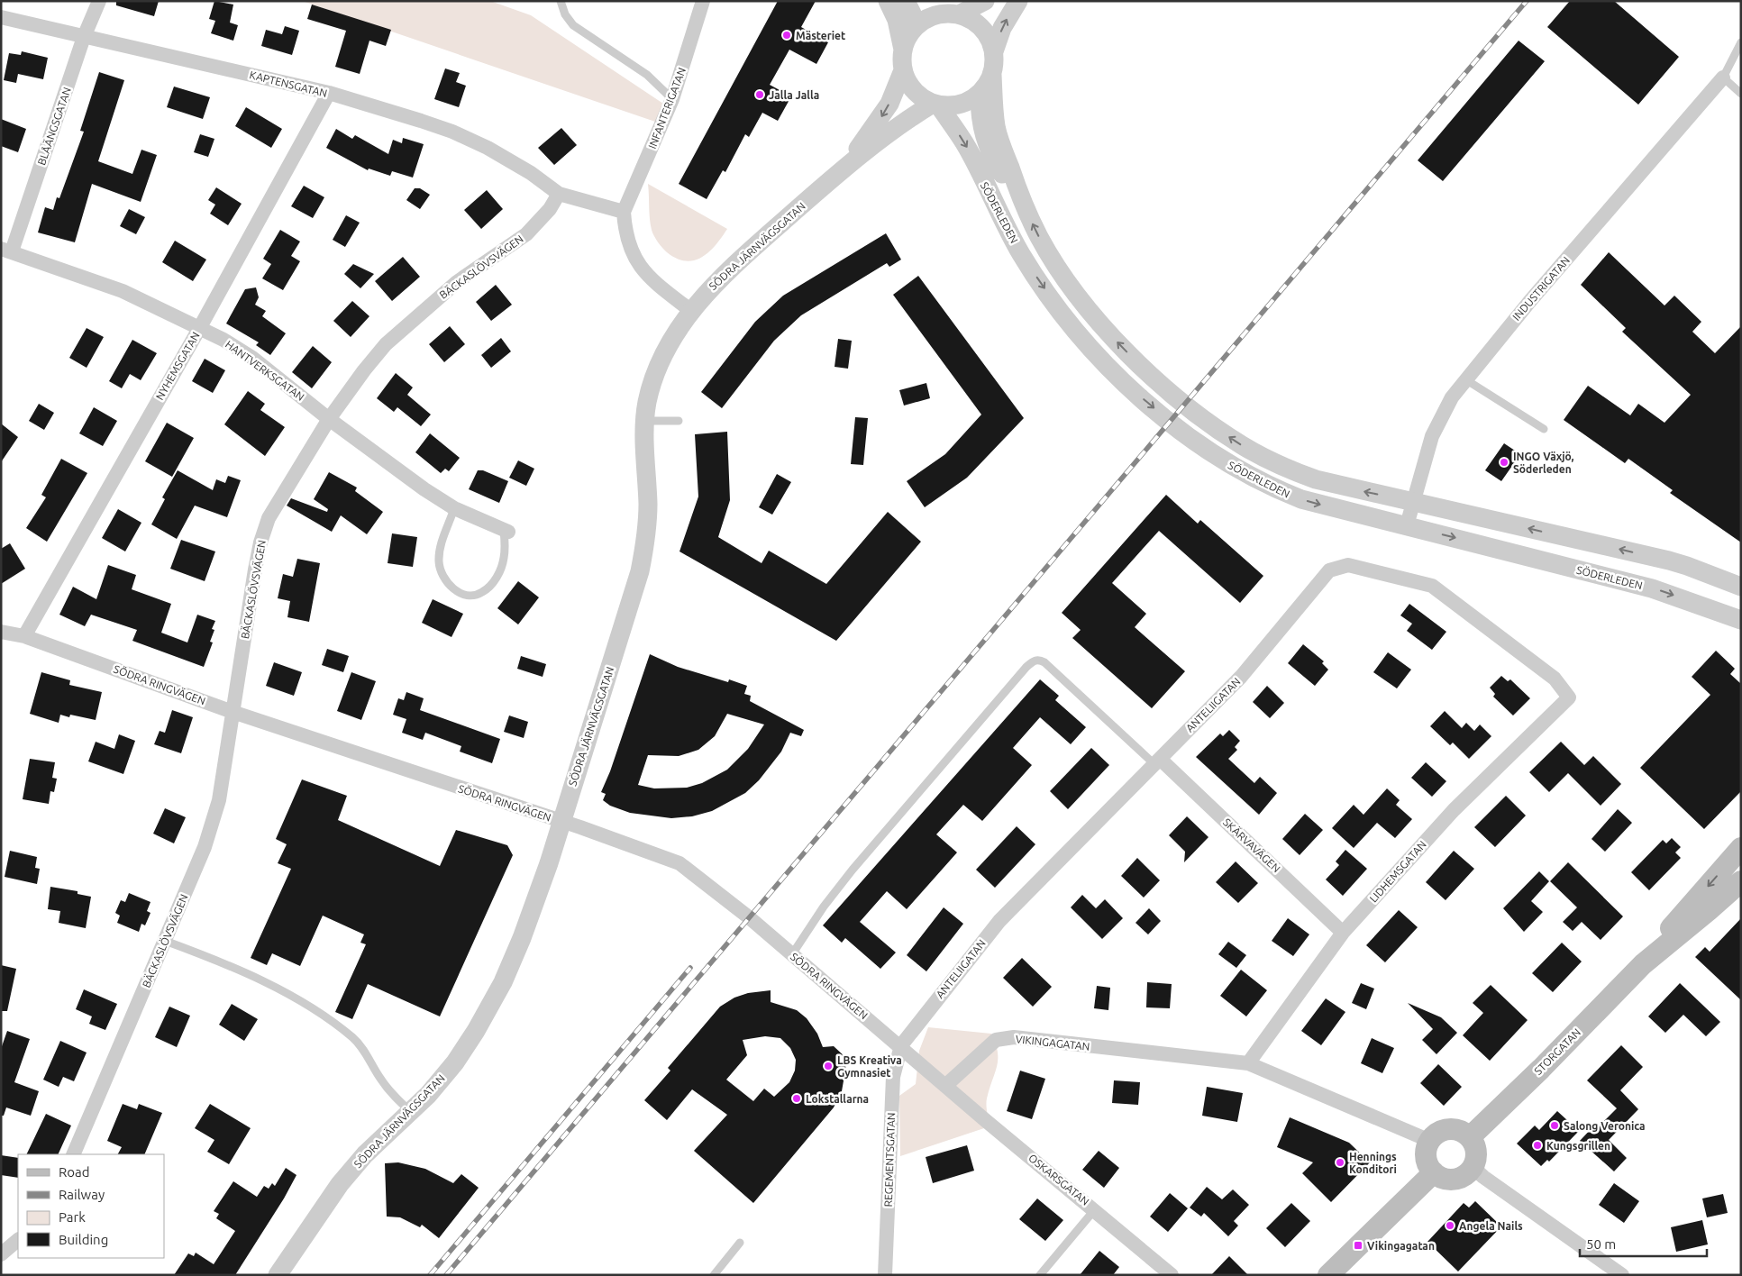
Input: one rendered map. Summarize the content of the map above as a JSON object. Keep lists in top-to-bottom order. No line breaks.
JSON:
{"streets":{"main road":["STORGATAN"],"street":["KAPTENSGATAN","INFANTERIGATAN","BLÅÄNGSGATAN","SÖDERLEDEN","SÖDRA JÄRNVÄGSGATAN","BÄCKASLÖVSVÄGEN","INDUSTRIGATAN","NYHEMSGATAN","HANTVERKSGATAN","SÖDRA RINGVÄGEN","ANTELIIGATAN","SKÄRVAVÄGEN","LIDHEMSGATAN","VIKINGAGATAN","REGEMENTSGATAN","OSKARSGATAN"]},"crossings":[["KAPTENSGATAN","BLÅÄNGSGATAN"],["KAPTENSGATAN","BÄCKASLÖVSVÄGEN"],["KAPTENSGATAN","NYHEMSGATAN"],["BLÅÄNGSGATAN","HANTVERKSGATAN"],["SÖDERLEDEN","SÖDRA JÄRNVÄGSGATAN"],["SÖDERLEDEN","INDUSTRIGATAN"],["SÖDRA JÄRNVÄGSGATAN","SÖDRA RINGVÄGEN"],["BÄCKASLÖVSVÄGEN","HANTVERKSGATAN"],["BÄCKASLÖVSVÄGEN","SÖDRA RINGVÄGEN"],["NYHEMSGATAN","HANTVERKSGATAN"],["NYHEMSGATAN","SÖDRA RINGVÄGEN"],["SÖDRA RINGVÄGEN","ANTELIIGATAN"],["SÖDRA RINGVÄGEN","VIKINGAGATAN"],["SÖDRA RINGVÄGEN","REGEMENTSGATAN"],["SÖDRA RINGVÄGEN","OSKARSGATAN"],["ANTELIIGATAN","SKÄRVAVÄGEN"],["ANTELIIGATAN","LIDHEMSGATAN"],["ANTELIIGATAN","REGEMENTSGATAN"],["SKÄRVAVÄGEN","LIDHEMSGATAN"],["LIDHEMSGATAN","VIKINGAGATAN"],["VIKINGAGATAN","STORGATAN"],["VIKINGAGATAN","OSKARSGATAN"]],"places":{"other":["Mästeriet","Jalla Jalla","INGO Växjö, Söderleden","LBS Kreativa Gymnasiet","Lokstallarna","Salong Veronica","Kungsgrillen","Hennings Konditori","Angela Nails"],"transit":["Vikingagatan"]},"legend":["Road","Railway","Park","Building"],"scale_bar":"50 m"}
